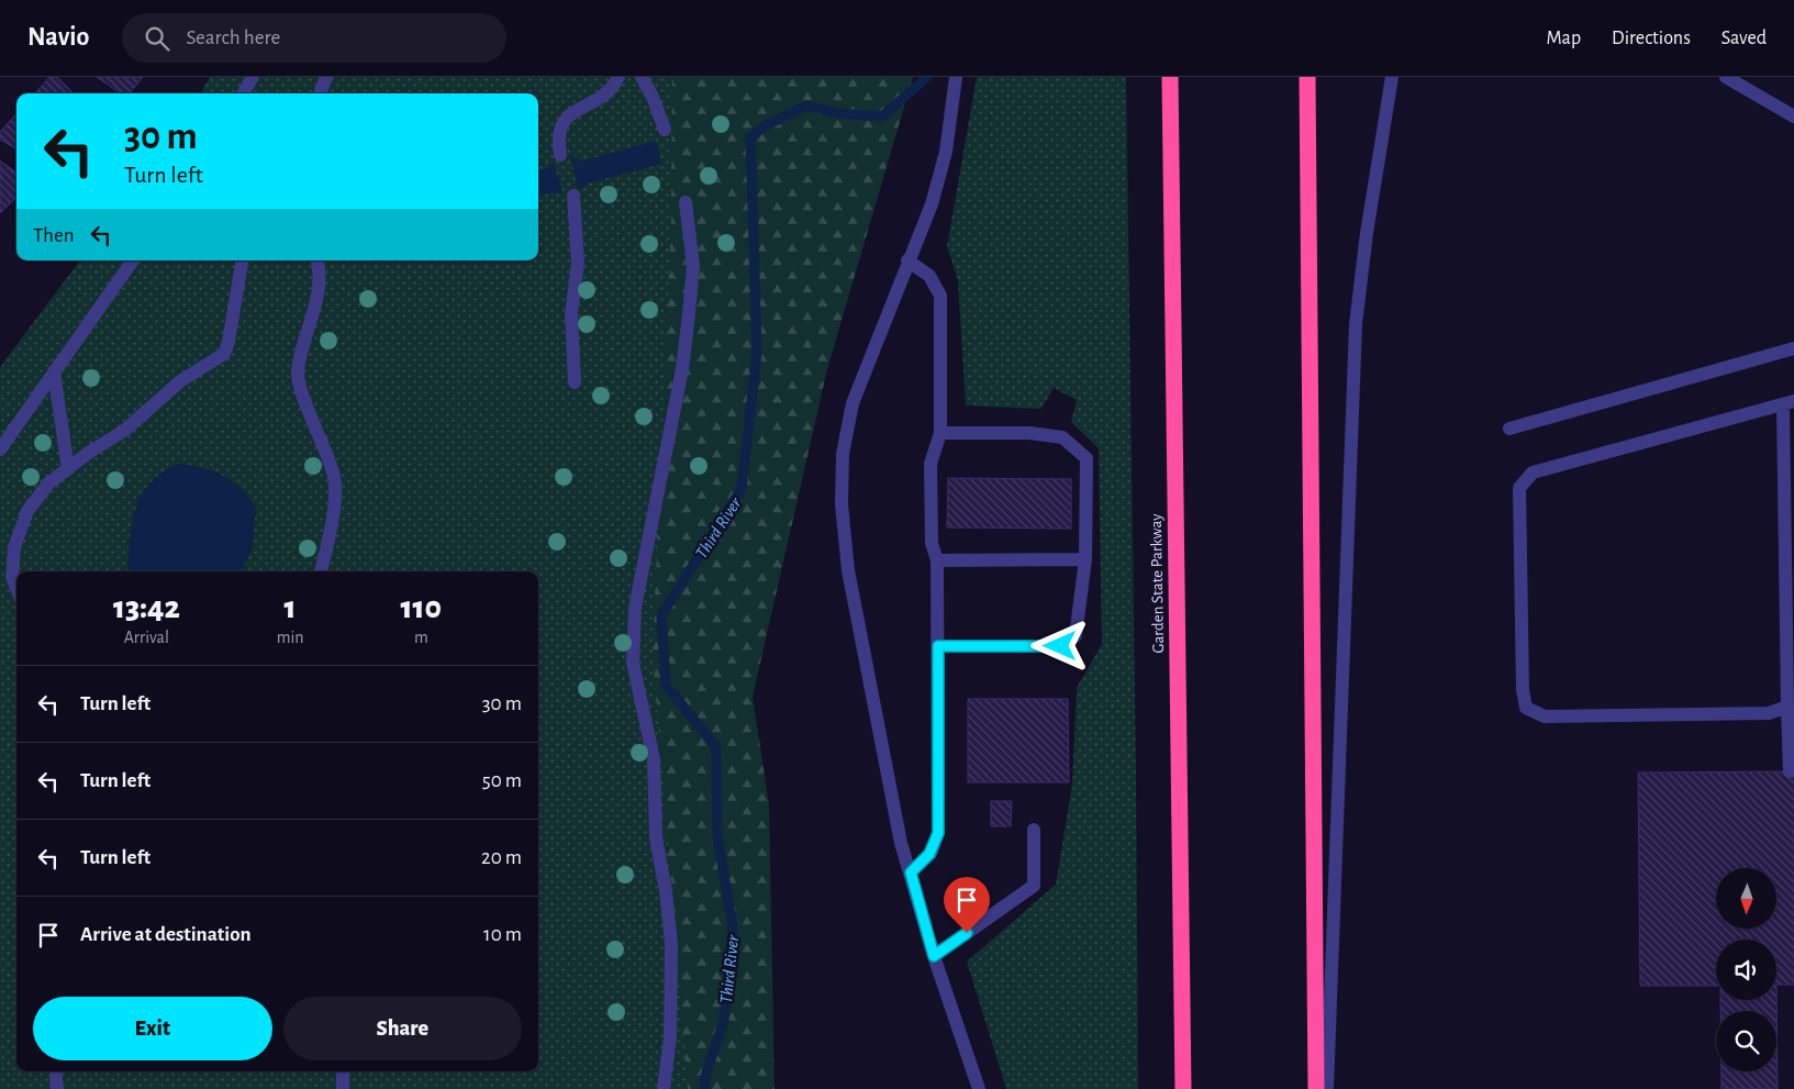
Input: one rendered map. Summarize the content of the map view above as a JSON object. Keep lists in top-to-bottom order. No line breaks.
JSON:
{"streets":{"highway":["Garden State Parkway"]},"water":["Third River"],"north":"bottom","page":{"header":"Navio","search":"Search here","nav":["Map","Directions","Saved"],"turn":["30 m","Turn left"],"then":"Then","eta":["13:42","Arrival","1","min","110","m"],"list":[{"name":"Turn left","value":"30 m"},{"name":"Turn left","value":"50 m"},{"name":"Turn left","value":"20 m"},{"name":"Arrive at destination","value":"10 m"}],"buttons":["Exit","Share"]}}
